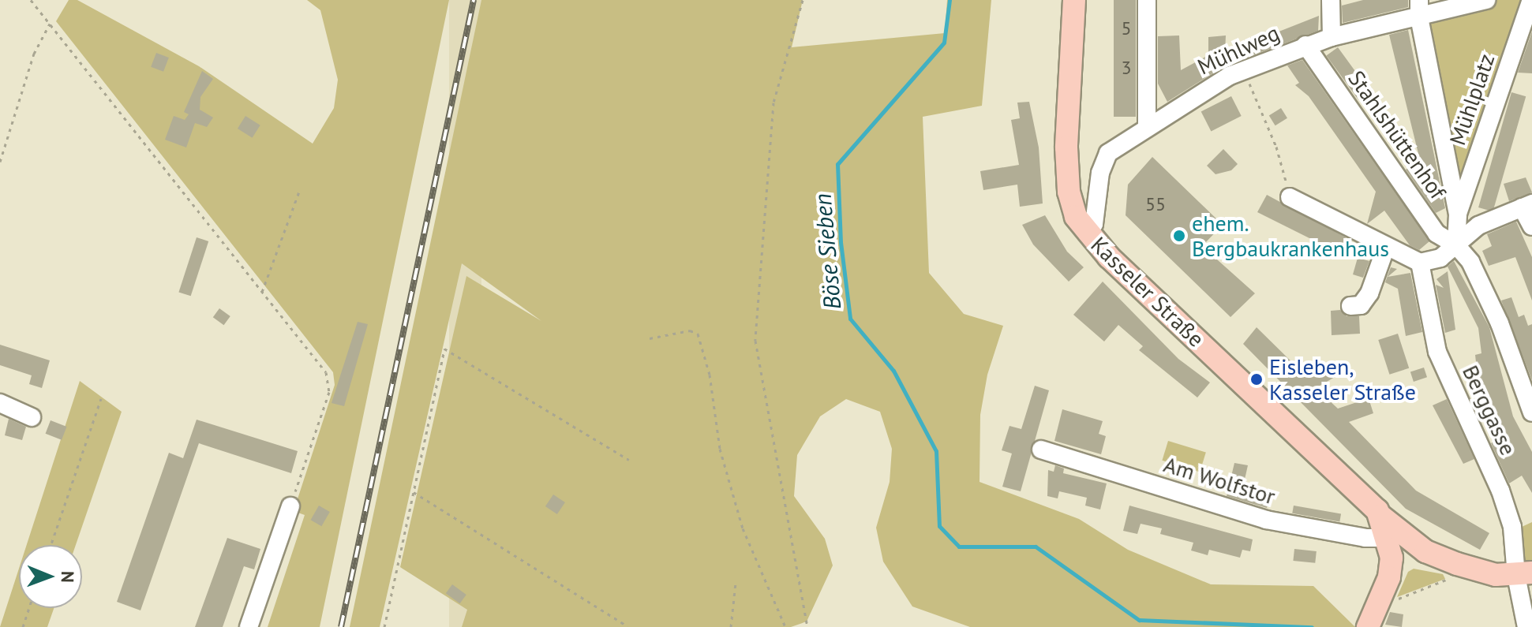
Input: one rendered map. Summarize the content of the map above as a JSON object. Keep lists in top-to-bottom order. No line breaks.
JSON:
{"streets":{"main road":["Kasseler Straße"],"street":["Mühlweg","Mühlplatz","Stahlshüttenhof","Berggasse","Am Wolfstor"]},"crossings":[["Mühlweg","Mühlplatz"],["Mühlweg","Stahlshüttenhof"],["Mühlweg","Kasseler Straße"],["Mühlplatz","Stahlshüttenhof"],["Kasseler Straße","Berggasse"],["Kasseler Straße","Am Wolfstor"]],"water":["Böse Sieben"],"places":["ehem. Bergbaukrankenhaus","Eisleben, Kasseler Straße"],"house_numbers":["5","3","55"],"north":"right"}
